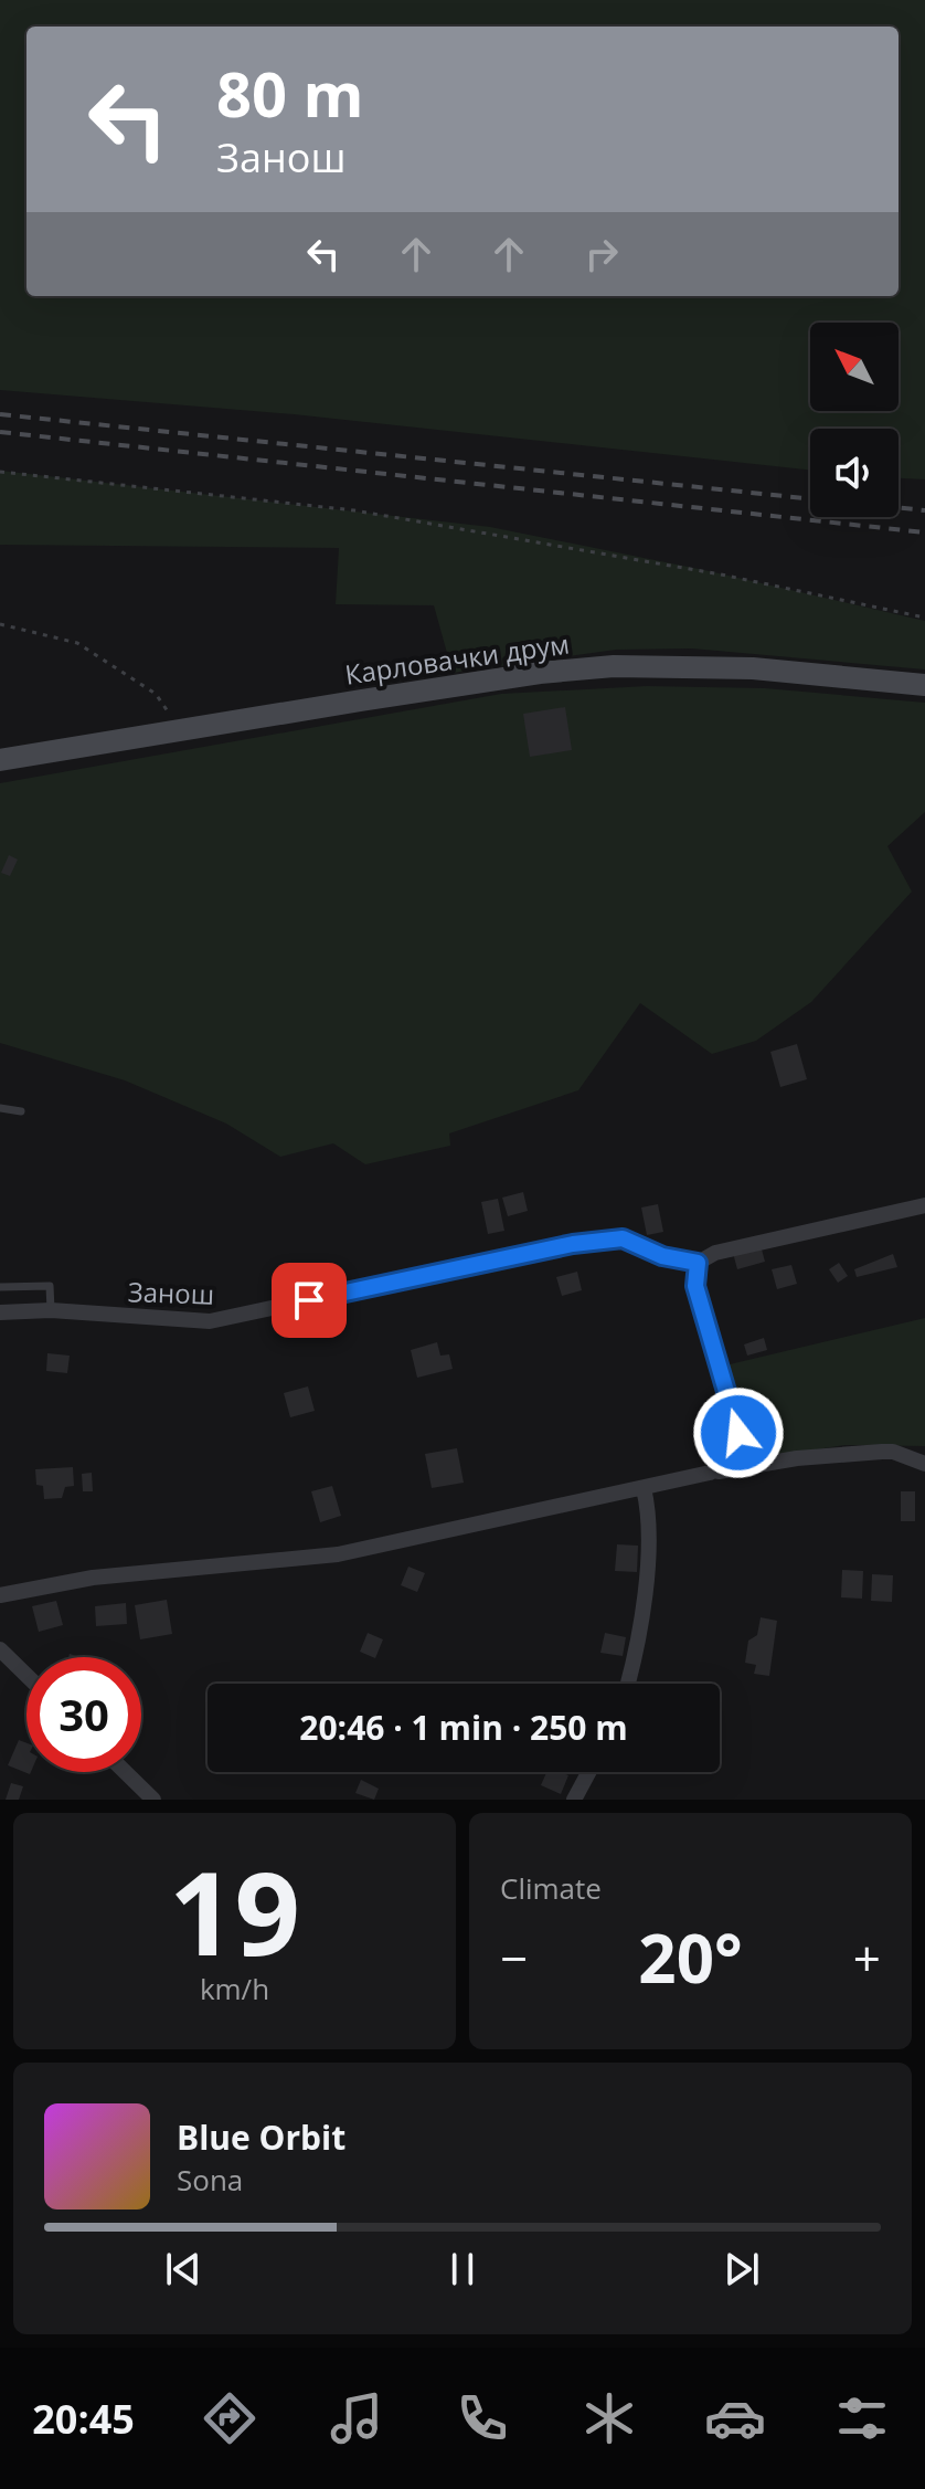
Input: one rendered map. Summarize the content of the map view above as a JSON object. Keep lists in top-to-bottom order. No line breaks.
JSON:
{"streets":{"main road":["Карловачки друм"],"street":["Занош"]},"north":"top left","page":{"turn":["80 m","Занош"],"limit":"30","trip":"20:46 · 1 min · 250 m","tile":[["19","km/h"],"Climate"],"heat":["−","20°","+"],"song":["Blue Orbit","Sona"],"tabs":"20:45"}}
